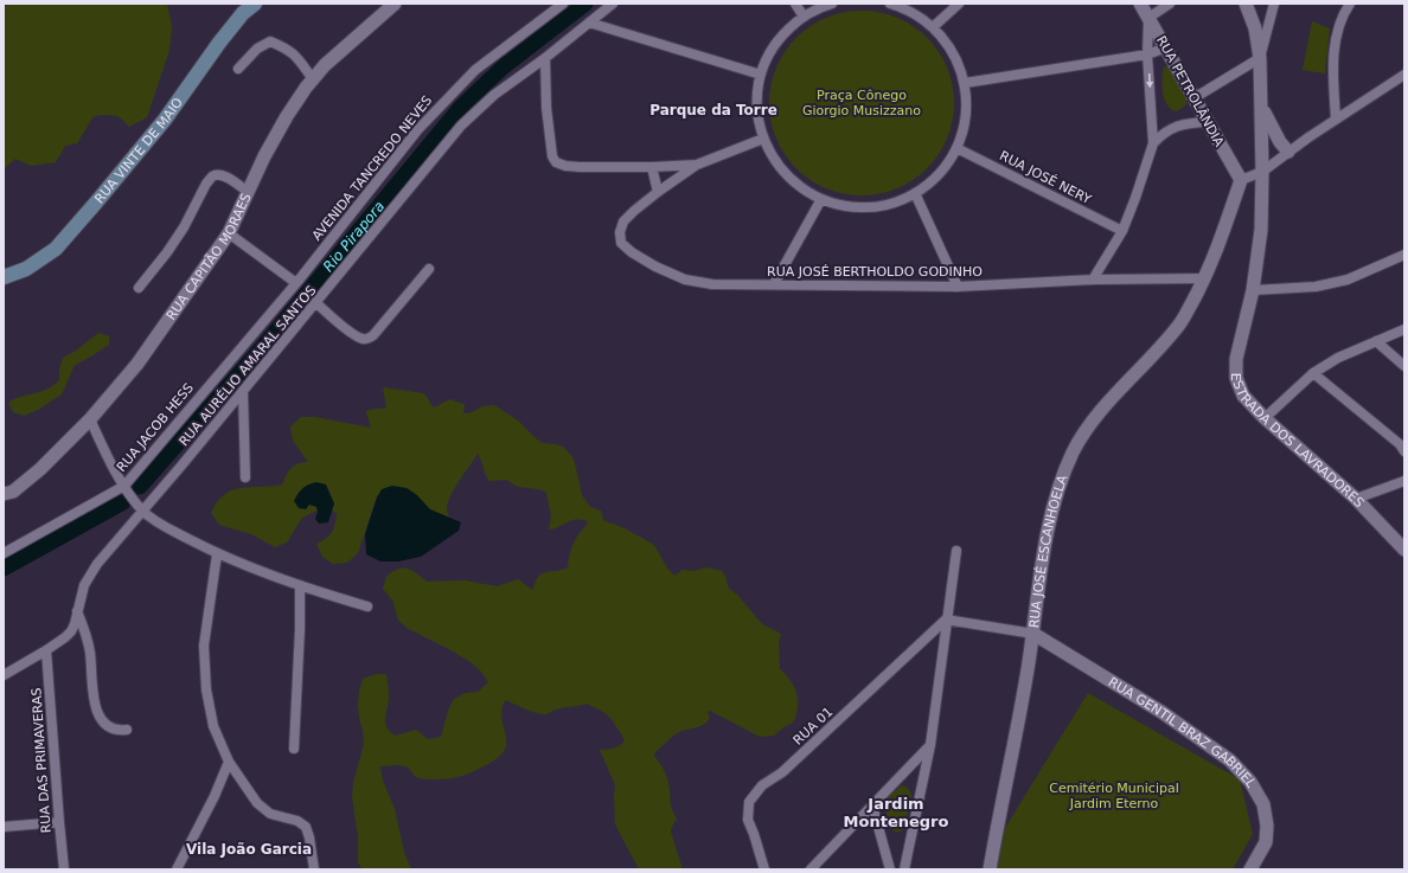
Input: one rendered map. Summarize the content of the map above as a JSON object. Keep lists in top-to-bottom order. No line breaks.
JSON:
{"streets":{"main road":["RUA VINTE DE MAIO"],"street":["RUA PETROLÂNDIA","AVENIDA TANCREDO NEVES","RUA JOSÉ NERY","RUA CAPITÃO MORAES","RUA JOSÉ BERTHOLDO GODINHO","RUA AURÉLIO AMARAL SANTOS","RUA JACOB HESS","ESTRADA DOS LAVRADORES","RUA JOSÉ ESCANHOELA","RUA 01","RUA GENTIL BRAZ GABRIEL","RUA DAS PRIMAVERAS"]},"crossings":[["RUA PETROLÂNDIA","RUA JOSÉ ESCANHOELA"],["AVENIDA TANCREDO NEVES","RUA JACOB HESS"],["RUA JOSÉ BERTHOLDO GODINHO","RUA JOSÉ ESCANHOELA"],["RUA AURÉLIO AMARAL SANTOS","RUA DAS PRIMAVERAS"],["RUA JOSÉ ESCANHOELA","RUA GENTIL BRAZ GABRIEL"]],"districts":["Parque da Torre","Jardim Montenegro","Vila João Garcia"],"water":["Rio Pirapora"],"parks":["Praça Cônego Giorgio Musizzano","Cemitério Municipal Jardim Eterno"]}
